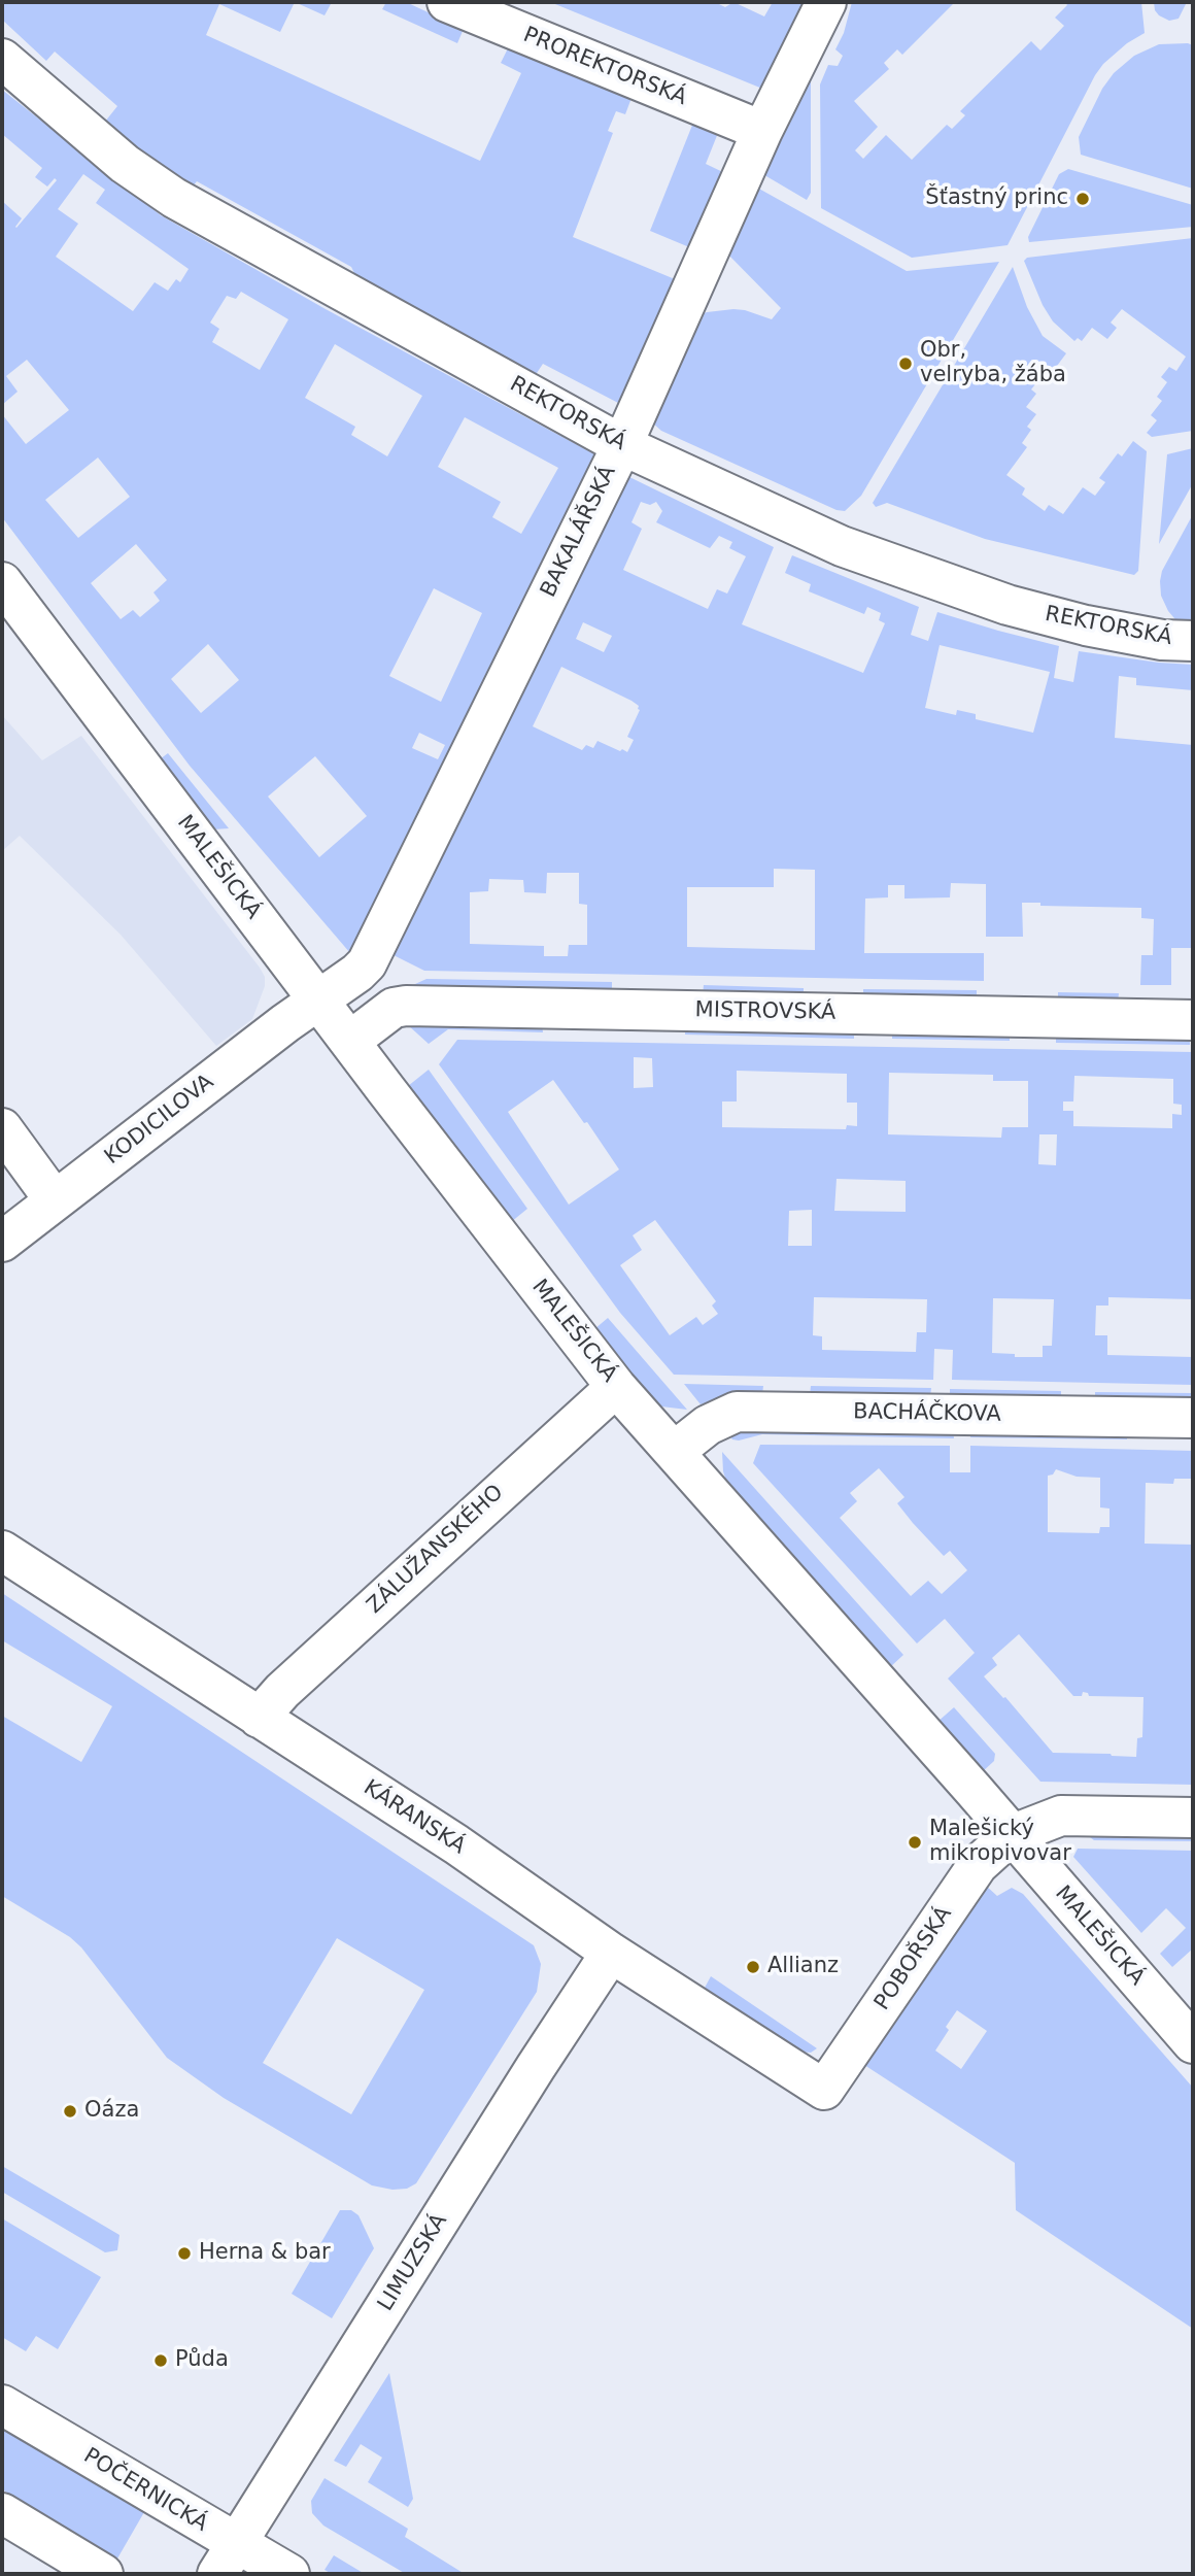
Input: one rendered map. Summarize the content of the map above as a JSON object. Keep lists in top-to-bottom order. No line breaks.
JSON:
{"streets":{"street":["PROREKTORSKÁ","REKTORSKÁ","BAKALÁŘSKÁ","MALEŠICKÁ","MISTROVSKÁ","KODICILOVA","BACHÁČKOVA","ZÁLUŽANSKÉHO","KÁRANSKÁ","POBOŘSKÁ","LIMUZSKÁ","POČERNICKÁ"]},"crossings":[["PROREKTORSKÁ","BAKALÁŘSKÁ"],["REKTORSKÁ","BAKALÁŘSKÁ"],["BAKALÁŘSKÁ","MALEŠICKÁ"],["BAKALÁŘSKÁ","KODICILOVA"],["MALEŠICKÁ","MISTROVSKÁ"],["MALEŠICKÁ","KODICILOVA"],["MALEŠICKÁ","BACHÁČKOVA"],["MALEŠICKÁ","ZÁLUŽANSKÉHO"],["MALEŠICKÁ","POBOŘSKÁ"],["ZÁLUŽANSKÉHO","KÁRANSKÁ"],["KÁRANSKÁ","POBOŘSKÁ"],["KÁRANSKÁ","LIMUZSKÁ"],["LIMUZSKÁ","POČERNICKÁ"]],"places":["Šťastný princ","Obr, velryba, žába","Malešický mikropivovar","Allianz","Oáza","Herna & bar","Půda"]}
